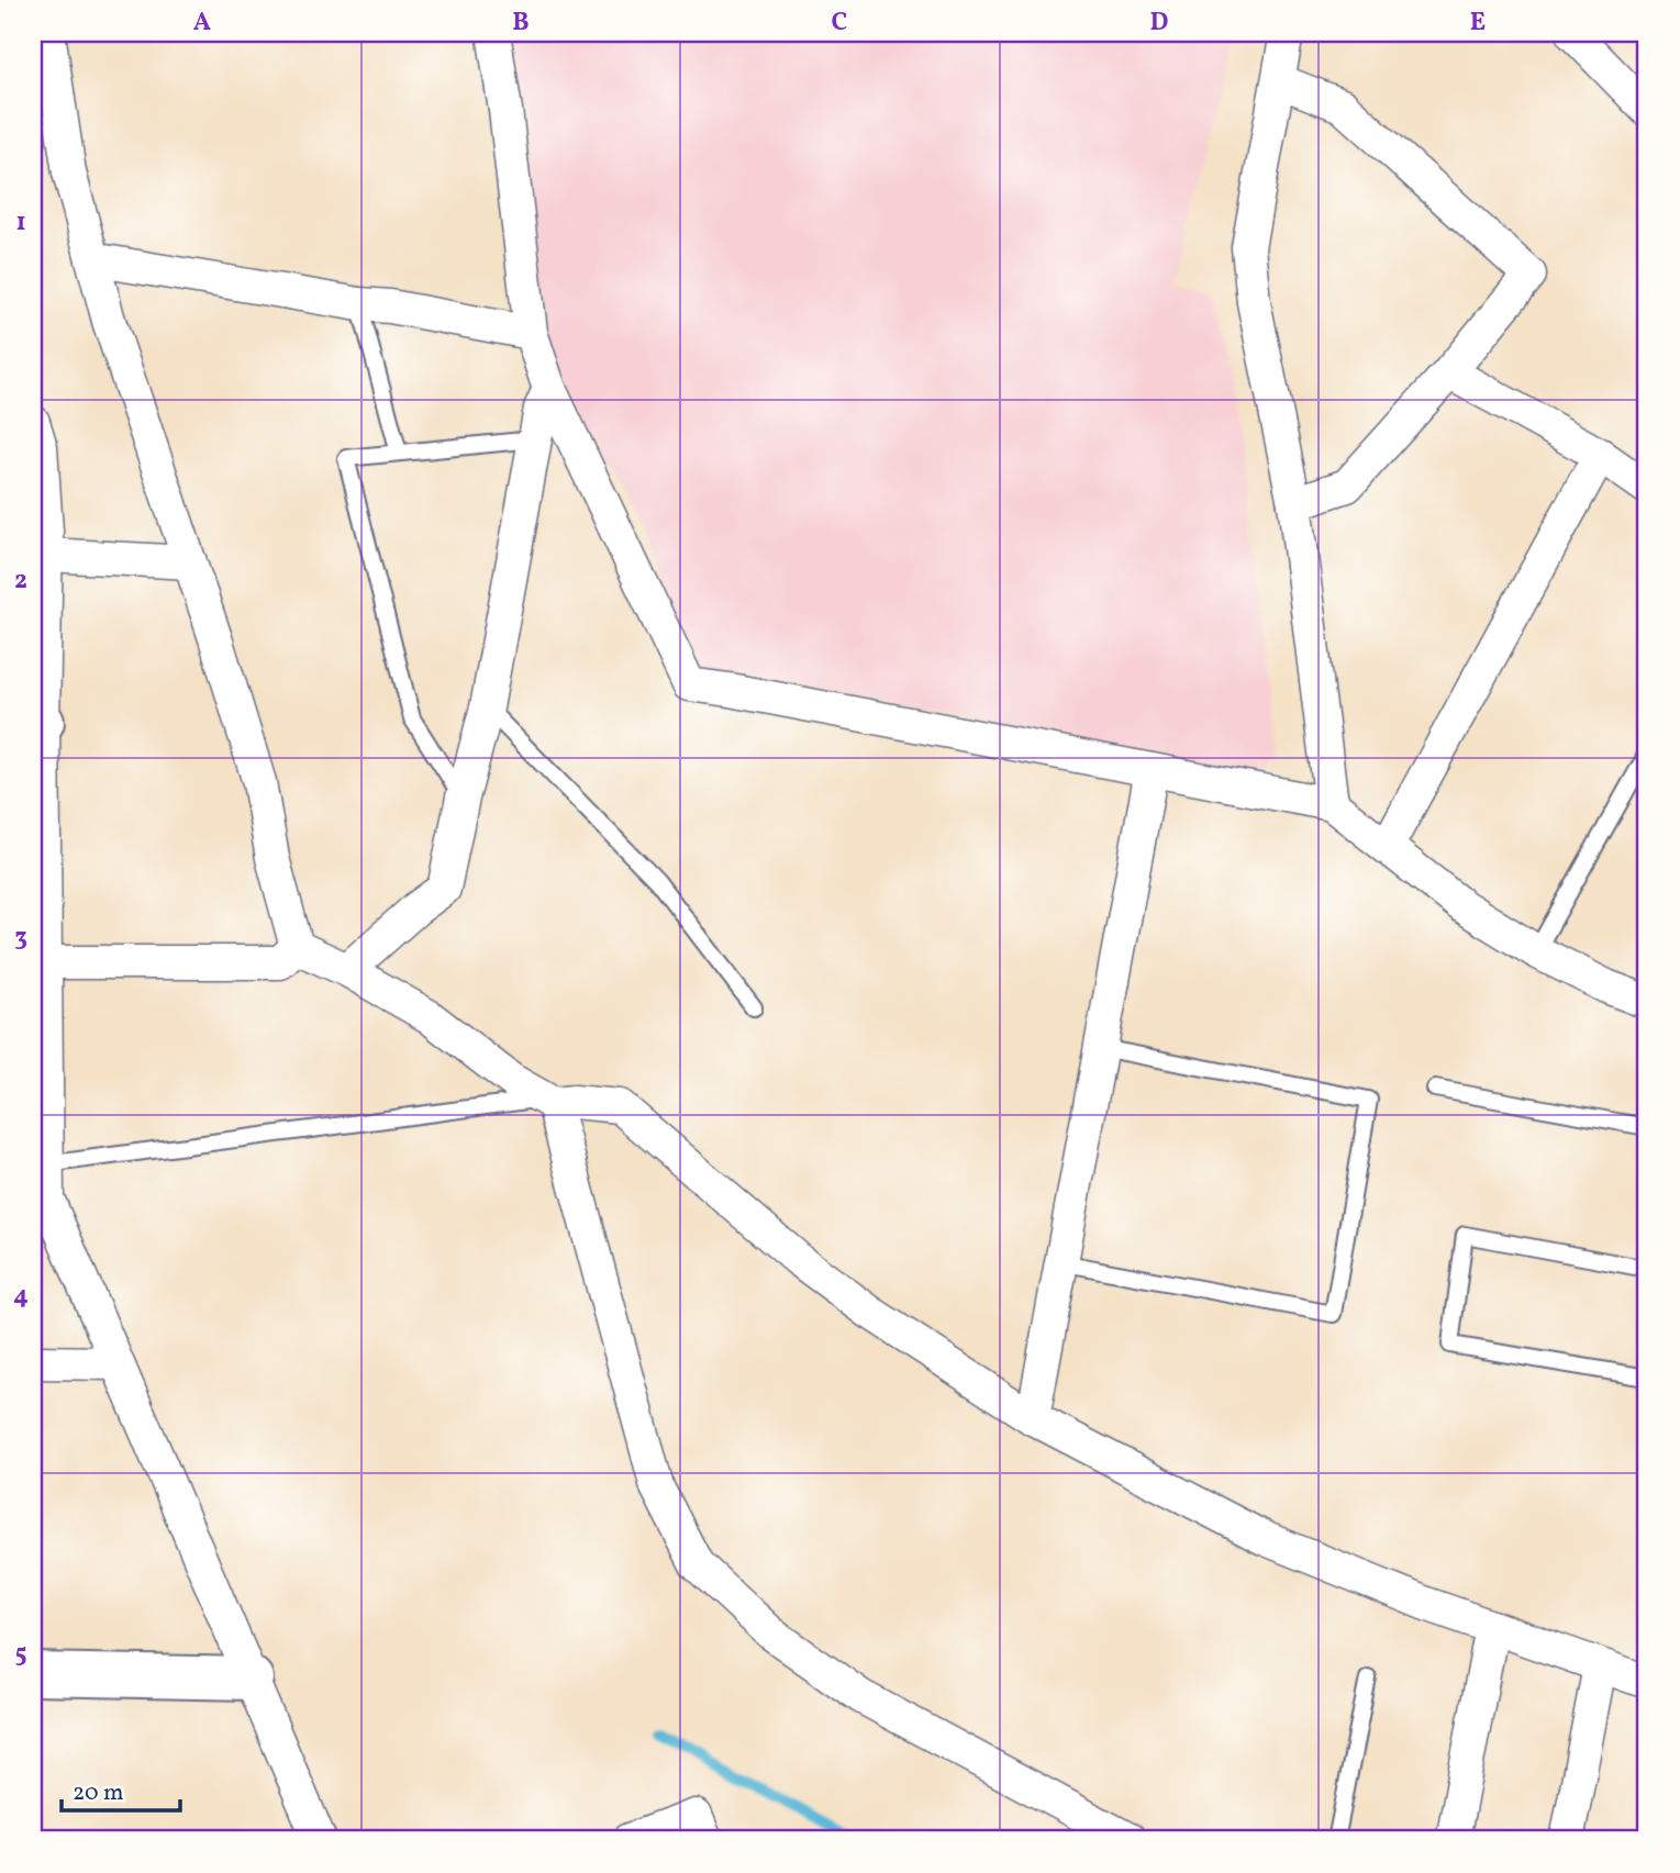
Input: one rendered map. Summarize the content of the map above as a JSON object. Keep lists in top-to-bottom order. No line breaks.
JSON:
{"scale_bar":"20 m","grid":{"columns":["A","B","C","D","E"],"rows":["1","2","3","4","5"]}}
